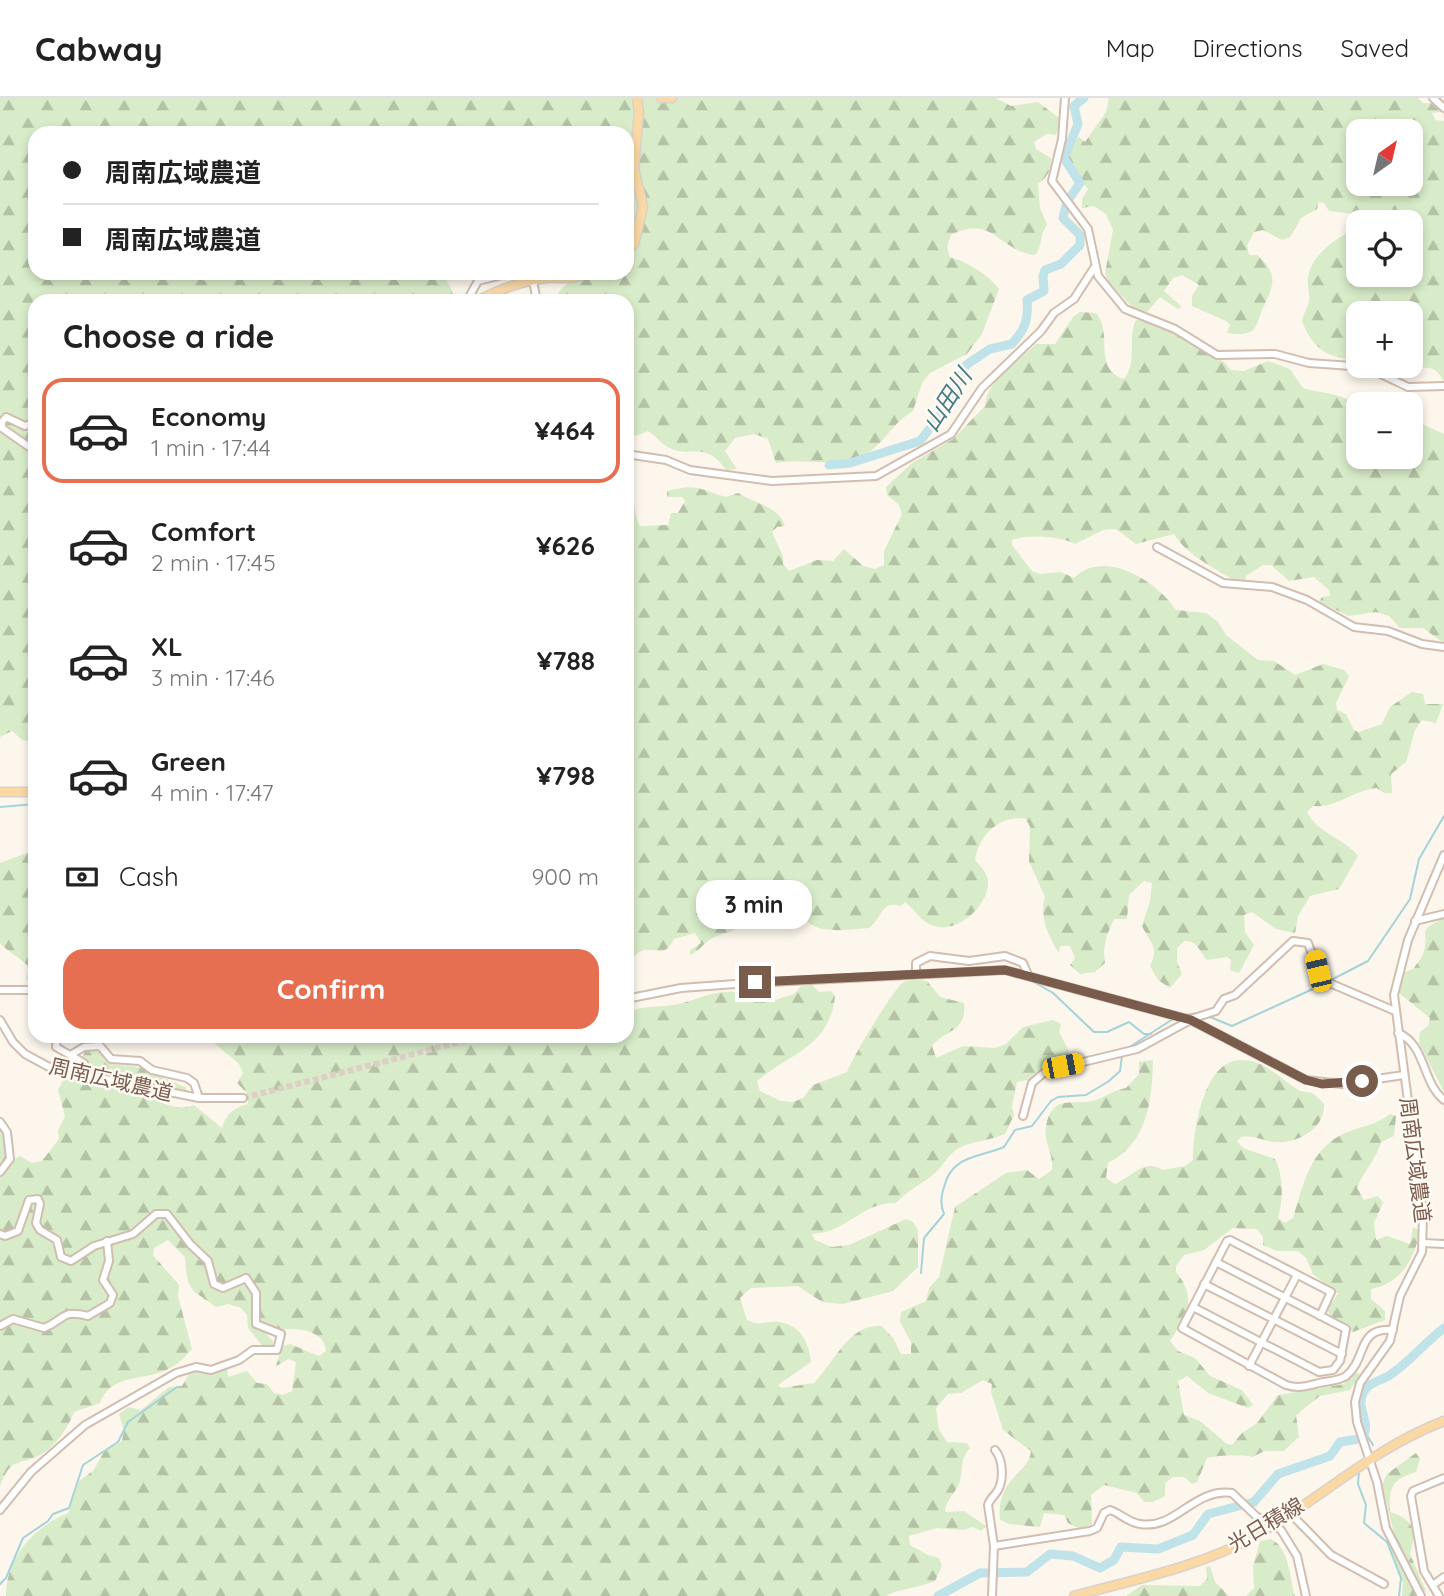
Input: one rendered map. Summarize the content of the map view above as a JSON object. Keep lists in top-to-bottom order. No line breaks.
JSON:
{"streets":{"main road":["光日積線"],"street":["周南広域農道"]},"crossings":[["周南広域農道","光日積線"]],"water":["山田川"],"north":"top right","page":{"header":"Cabway","nav":["Map","Directions","Saved"],"map_buttons":["+","−"],"banner":["周南広域農道","周南広域農道"],"heading":"Choose a ride","list":[{"name":"Economy","note":"1 min · 17:44","value":"¥464"},{"name":"Comfort","note":"2 min · 17:45","value":"¥626"},{"name":"XL","note":"3 min · 17:46","value":"¥788"},{"name":"Green","note":"4 min · 17:47","value":"¥798"}],"pay":["Cash","900 m"],"bubble":"3 min","buttons":"Confirm"}}
